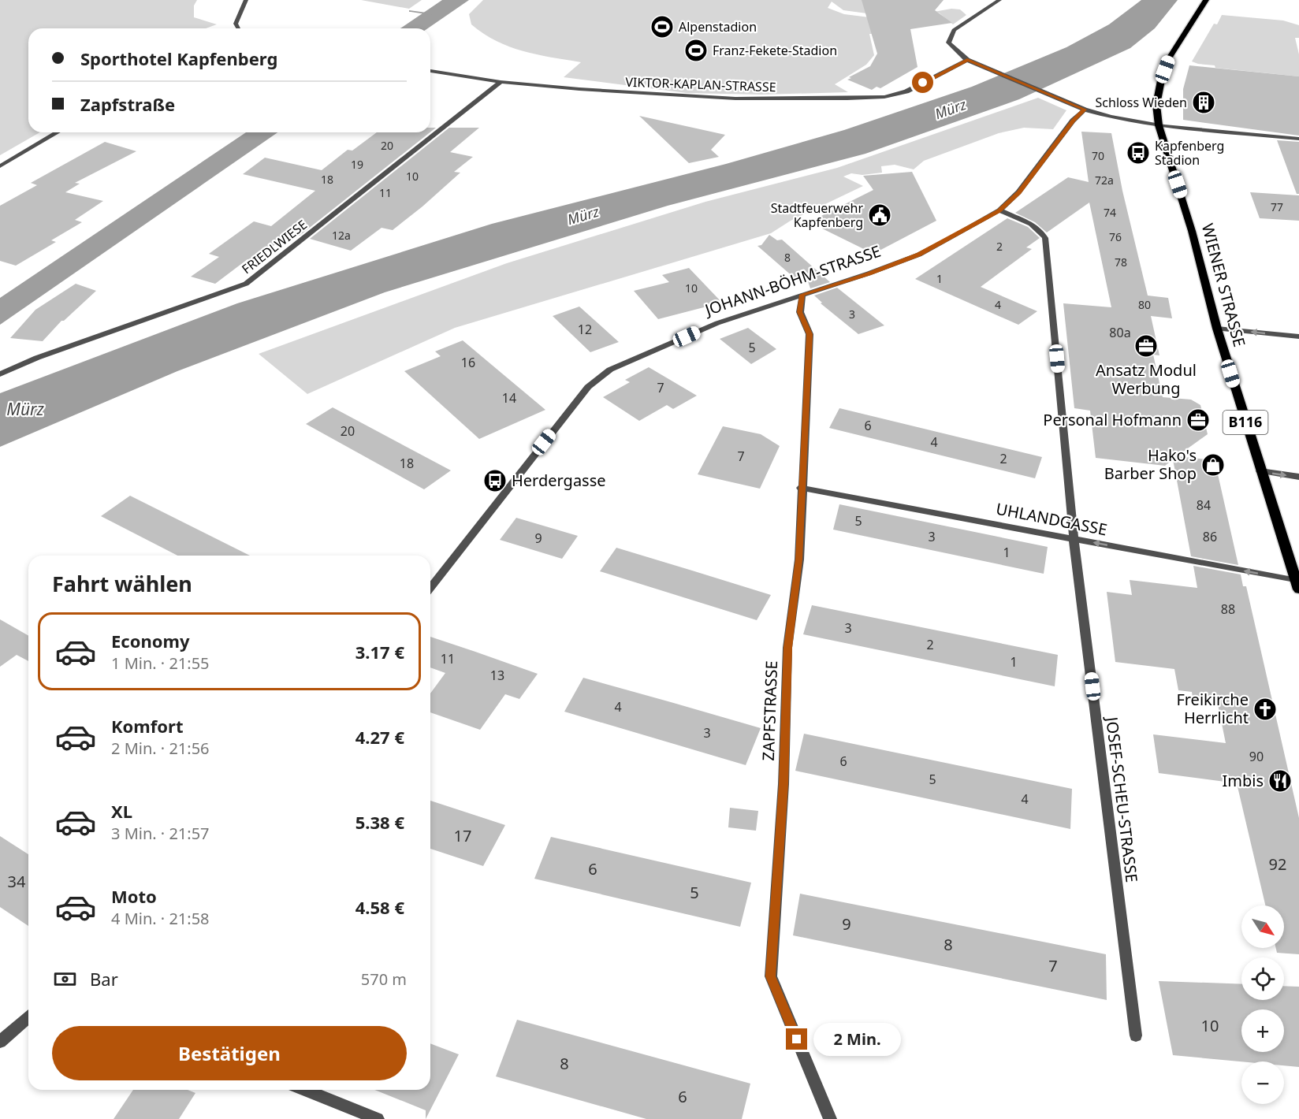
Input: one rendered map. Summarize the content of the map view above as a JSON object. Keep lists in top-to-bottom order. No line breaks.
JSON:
{"streets":{"main road":["WIENER STRASSE","B116"],"street":["VIKTOR-KAPLAN-STRASSE","FRIEDLWIESE","JOHANN-BÖHM-STRASSE","UHLANDGASSE","ZAPFSTRASSE","JOSEF-SCHEU-STRASSE"]},"crossings":[["VIKTOR-KAPLAN-STRASSE","FRIEDLWIESE"],["JOHANN-BÖHM-STRASSE","ZAPFSTRASSE"],["JOHANN-BÖHM-STRASSE","JOSEF-SCHEU-STRASSE"],["WIENER STRASSE","UHLANDGASSE"],["UHLANDGASSE","ZAPFSTRASSE"],["UHLANDGASSE","JOSEF-SCHEU-STRASSE"]],"one_way":["UHLANDGASSE"],"water":["Mürz"],"places":{"sports":["Alpenstadion","Franz-Fekete-Stadion"],"building":["Schloss Wieden"],"bus stop":["Kapfenberg Stadion","Herdergasse"],"public building":["Stadtfeuerwehr Kapfenberg"],"office":["Ansatz Modul Werbung","Personal Hofmann"],"shop":["Hako's Barber Shop"],"church":["Freikirche Herrlicht"],"restaurant":["Imbis"]},"house_numbers":["20","70","19","10","18","72a","11","77","74","12a","76","2","8","78","1","10","4","80","3","12","80a","5","16","7","14","6","20","4","7","2","18","84","5","3","86","9","1","88","3","2","11","1","13","4","3","90","6","5","4","17","92","6","34","5","9","8","7","10","8","6"],"north":"bottom right","page":{"banner":["Sporthotel Kapfenberg","Zapfstraße"],"heading":"Fahrt wählen","list":[{"name":"Economy","note":"1 Min. · 21:55","value":"3.17 €"},{"name":"Komfort","note":"2 Min. · 21:56","value":"4.27 €"},{"name":"XL","note":"3 Min. · 21:57","value":"5.38 €"},{"name":"Moto","note":"4 Min. · 21:58","value":"4.58 €"}],"map_buttons":["+","−"],"pay":["Bar","570 m"],"buttons":"Bestätigen","bubble":"2 Min."}}
